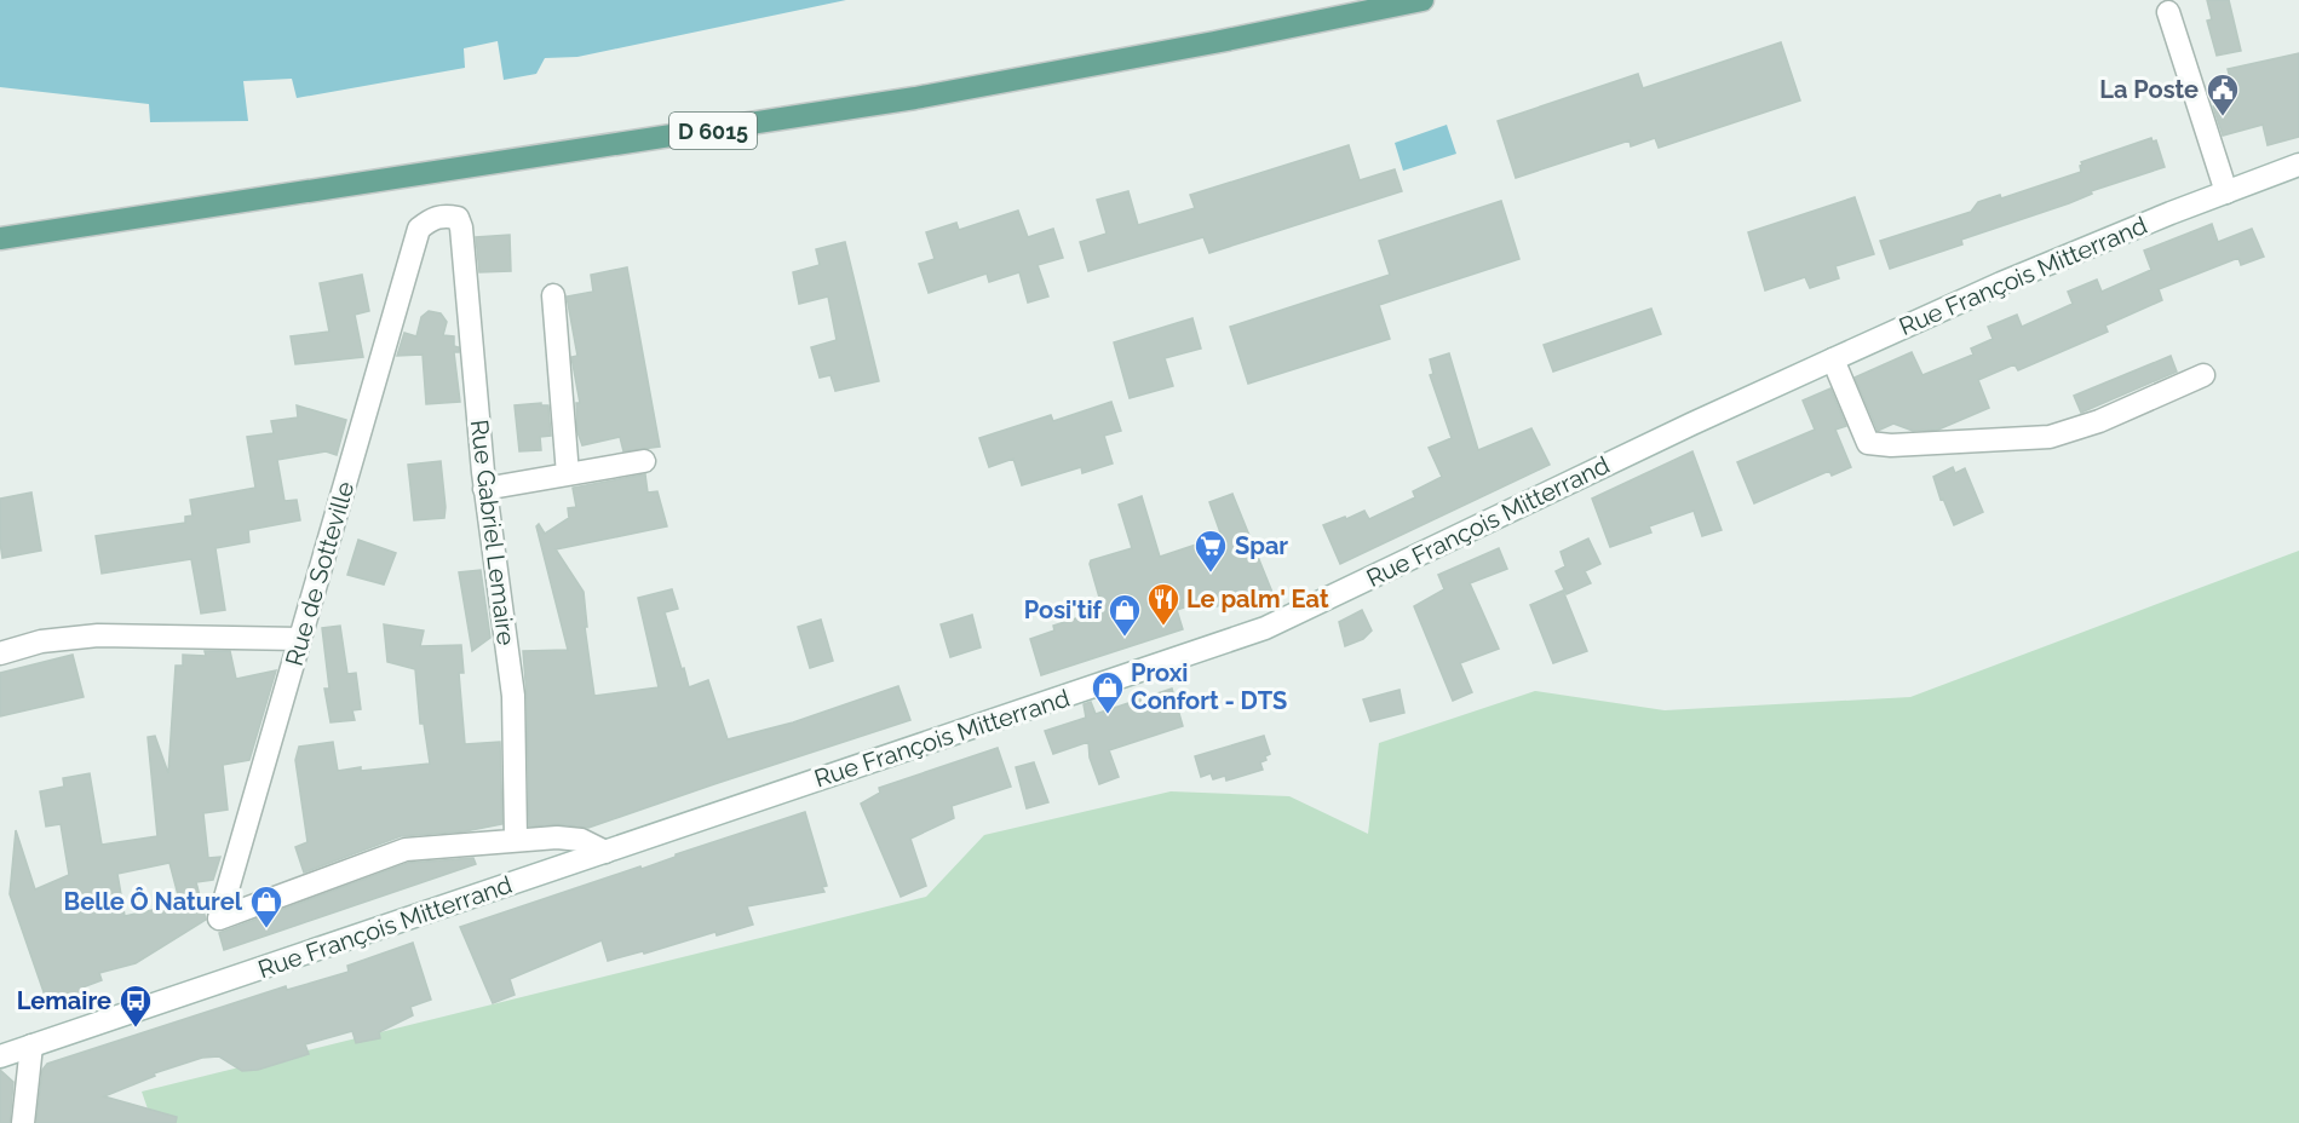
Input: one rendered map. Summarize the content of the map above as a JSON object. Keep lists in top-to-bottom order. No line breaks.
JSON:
{"streets":{"main road":["D 6015"],"street":["Rue François Mitterrand","Rue Gabriel Lemaire","Rue de Sotteville"]},"crossings":[["Rue Gabriel Lemaire","Rue de Sotteville"]],"places":{"public building":["La Poste"],"supermarket":["Spar"],"restaurant":["Le palm' Eat"],"shop":["Posi'tif","Proxi Confort - DTS","Belle Ô Naturel"],"bus stop":["Lemaire"]}}
